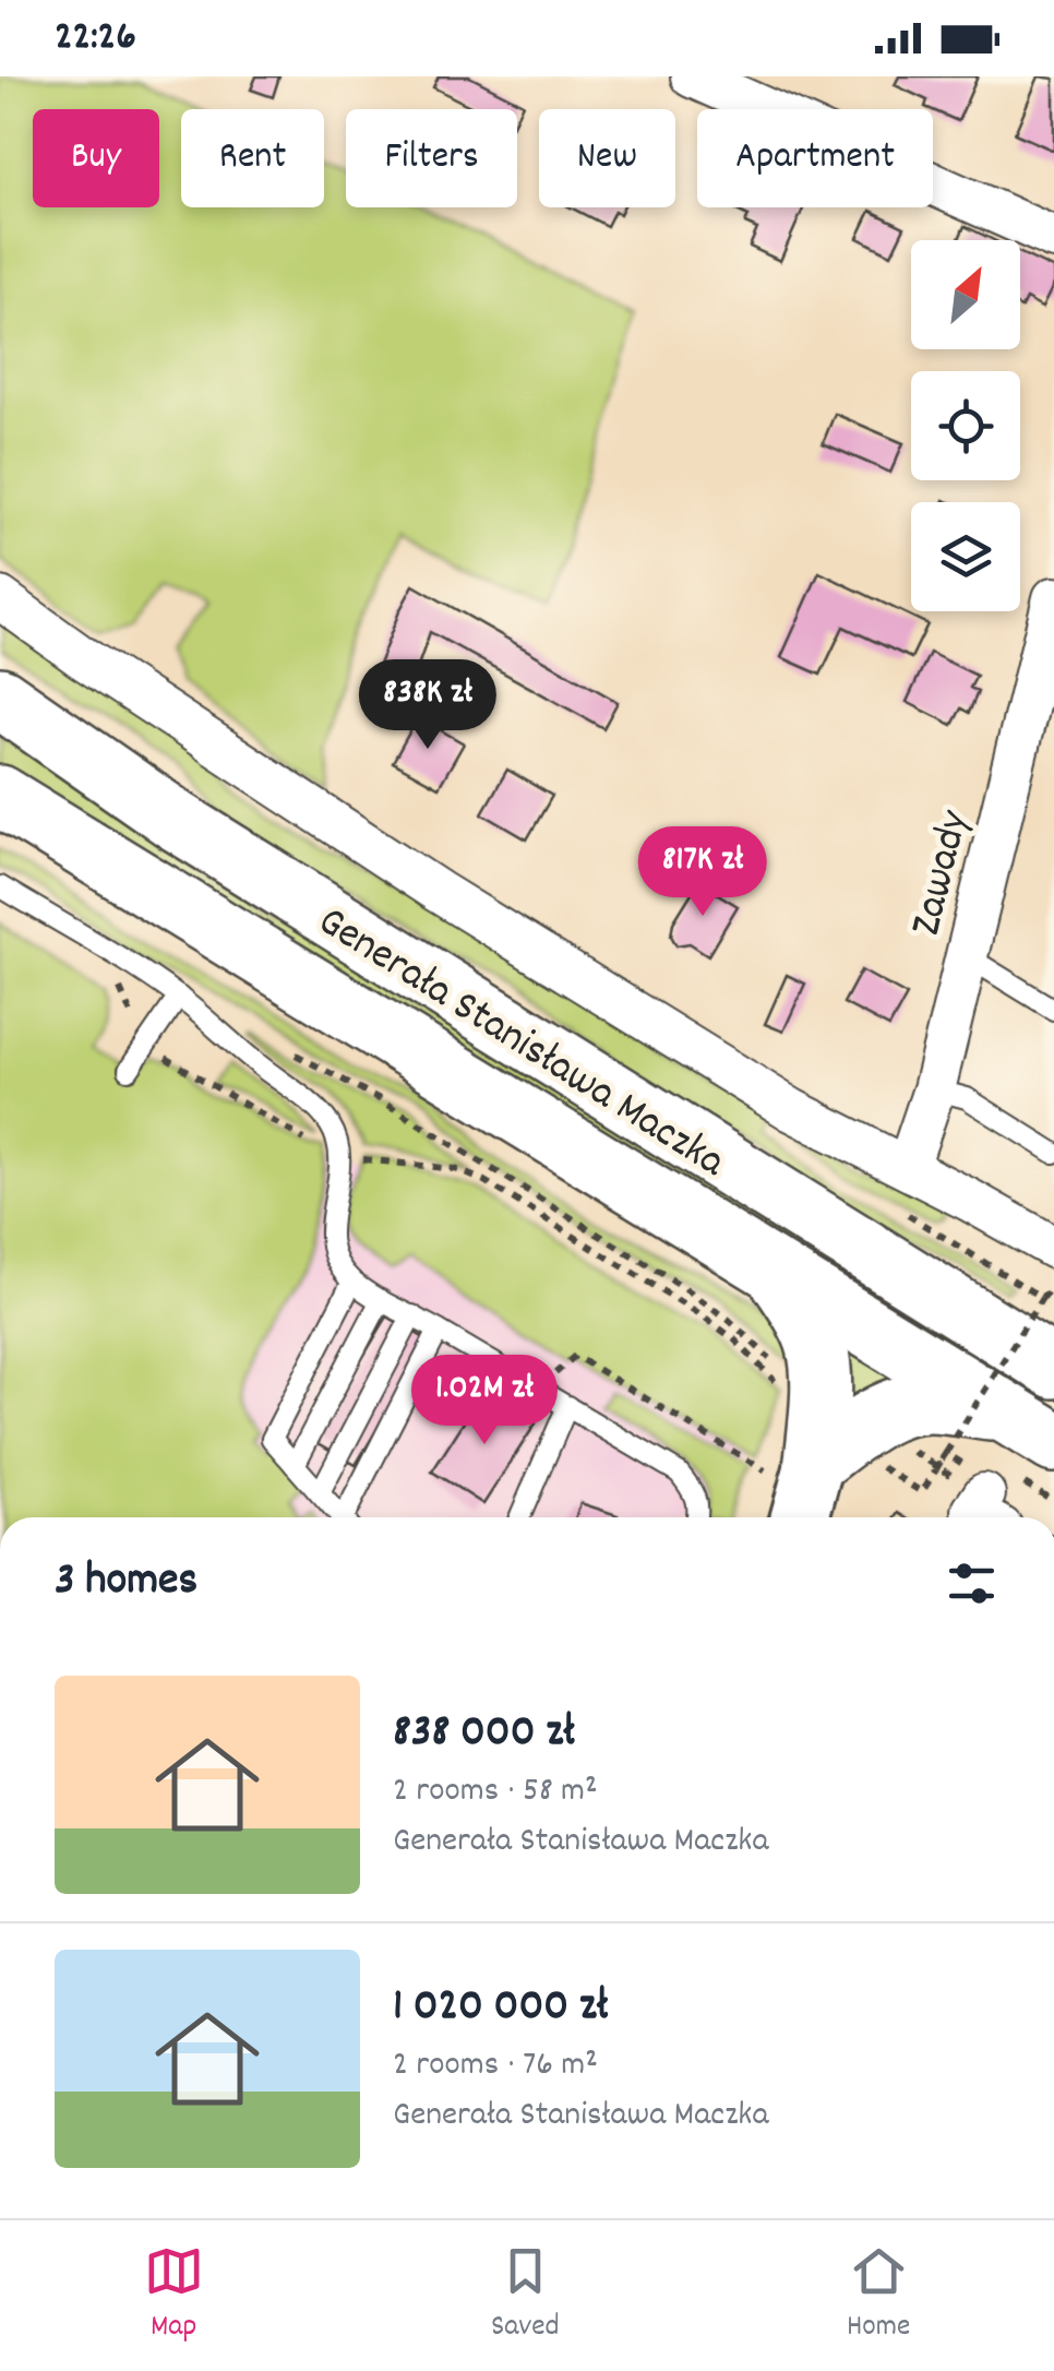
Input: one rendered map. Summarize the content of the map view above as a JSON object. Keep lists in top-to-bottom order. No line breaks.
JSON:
{"streets":{"highway":["Generała Stanisława Maczka"],"street":["Zawady"]},"north":"top right","page":{"status":"22:26","chip":["Buy","Rent","Filters","New","Apartment"],"price":["838K zł","817K zł","1.02M zł"],"heading":"3 homes","list":[{"name":"838 000 zł","note":"2 rooms · 58 m² · Generała Stanisława Maczka"},{"name":"1 020 000 zł","note":"2 rooms · 76 m² · Generała Stanisława Maczka"}],"tabs":["Map","Saved","Home"]}}
